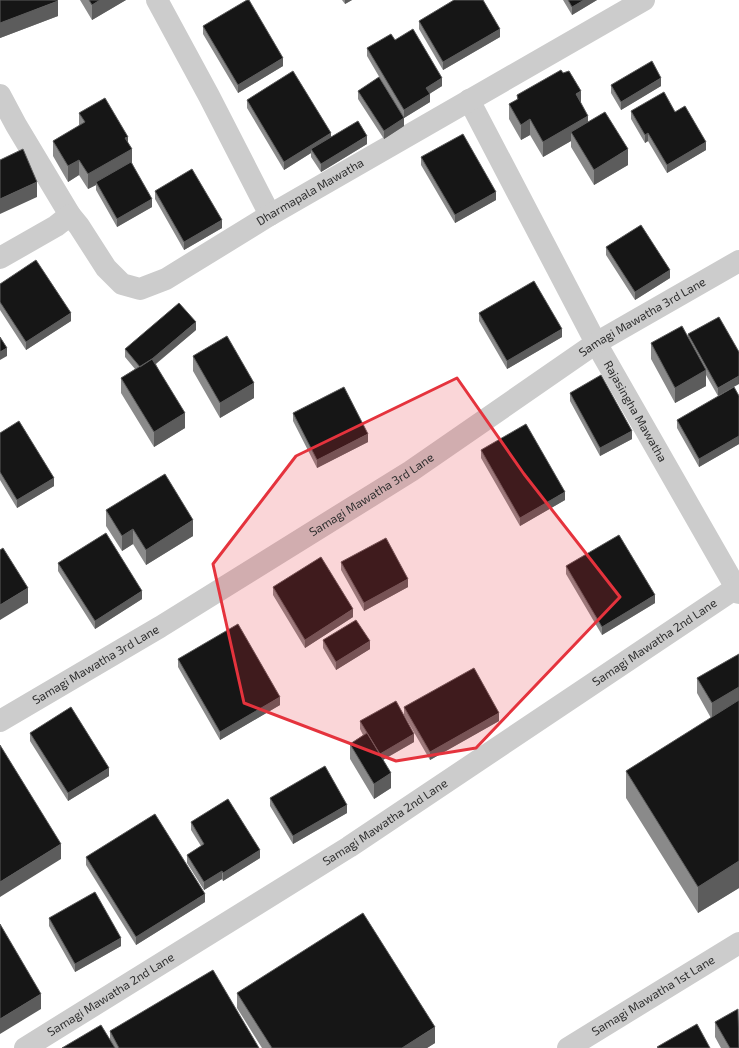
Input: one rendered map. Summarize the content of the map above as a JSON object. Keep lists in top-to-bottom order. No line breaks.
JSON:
{"streets":{"street":["Dharmapala Mawatha","Samagi Mawatha 3rd Lane","Rajasingha Mawatha","Samagi Mawatha 2nd Lane","Samagi Mawatha 1st Lane"]},"crossings":[["Dharmapala Mawatha","Rajasingha Mawatha"],["Samagi Mawatha 3rd Lane","Rajasingha Mawatha"],["Rajasingha Mawatha","Samagi Mawatha 2nd Lane"]]}
